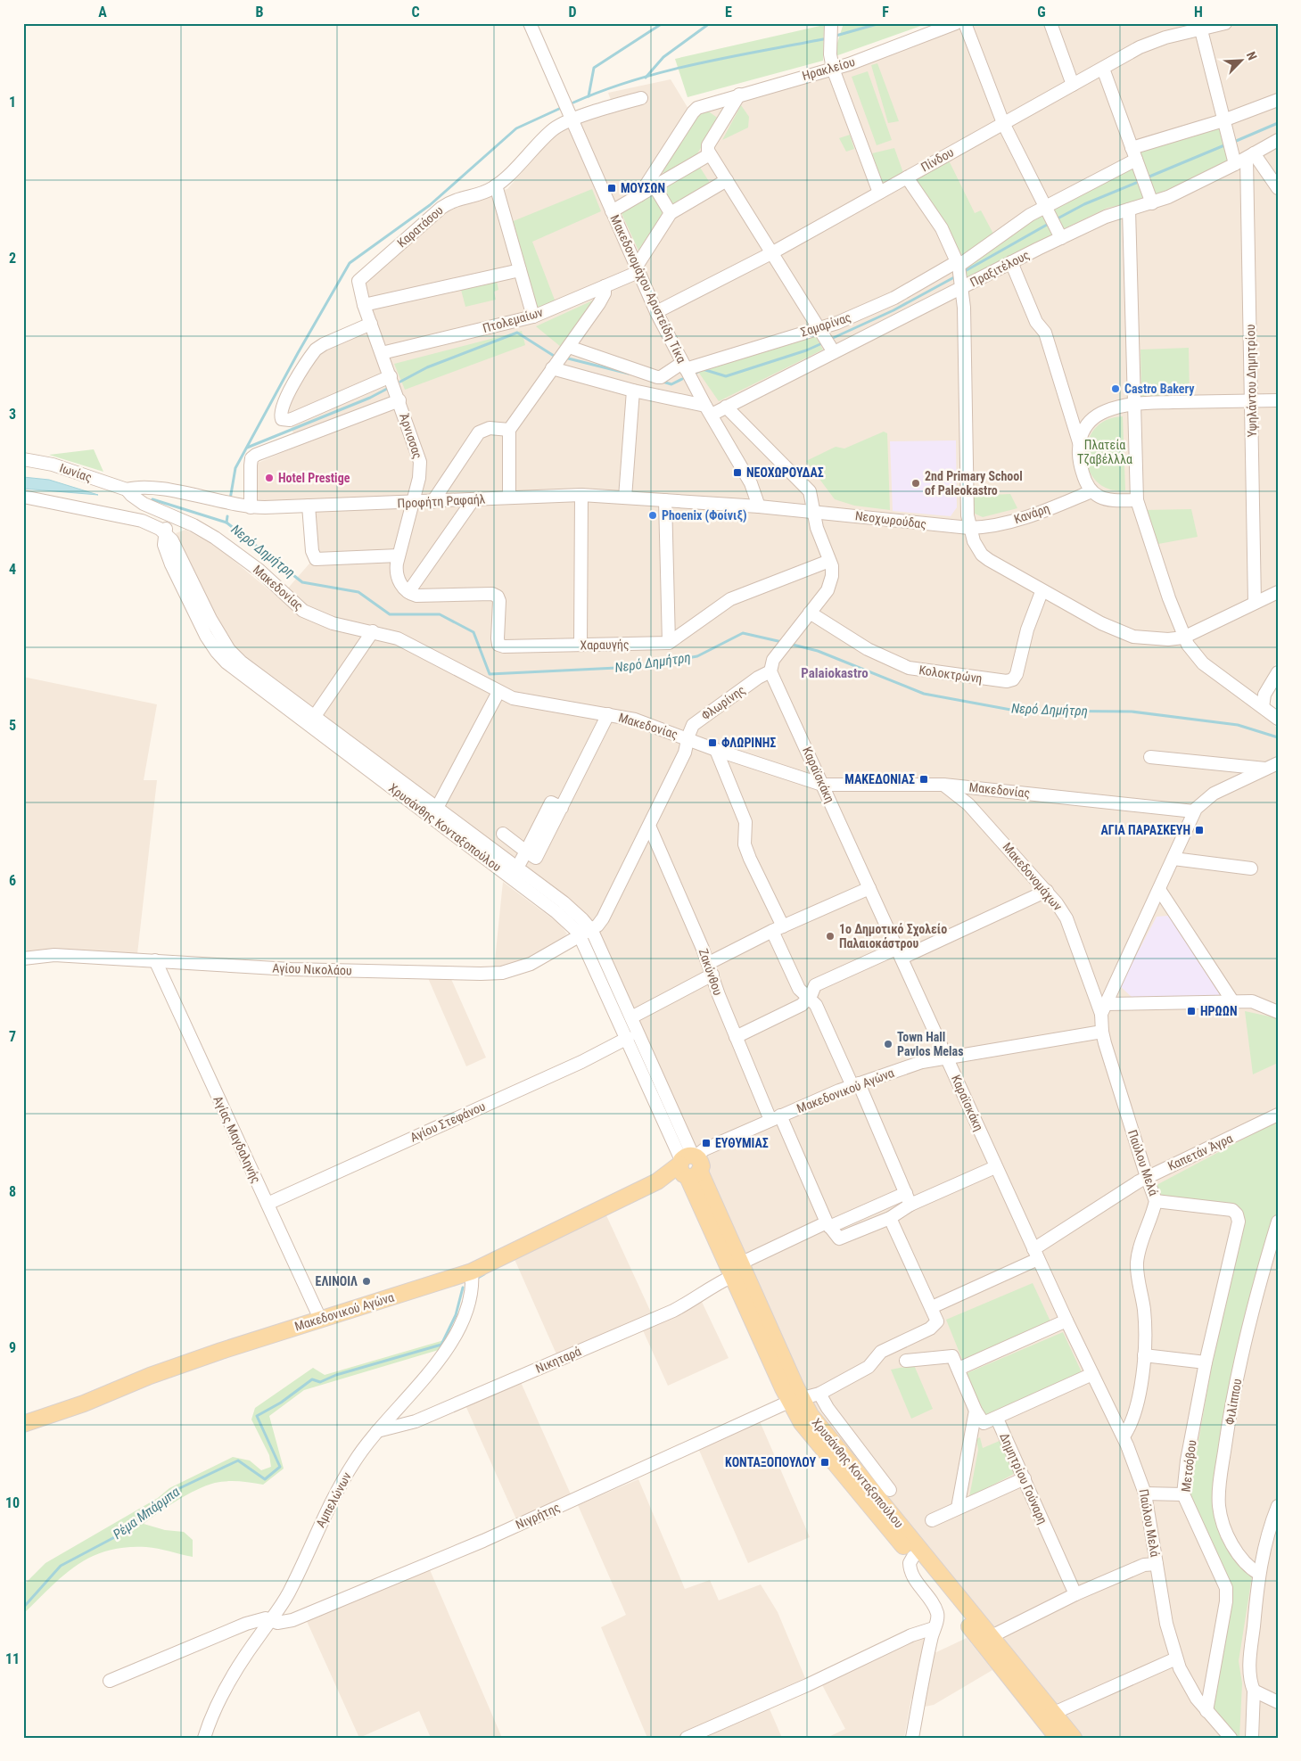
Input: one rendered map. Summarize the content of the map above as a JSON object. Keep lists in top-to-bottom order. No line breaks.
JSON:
{"streets":{"main road":["Χρυσάνθης Κονταξοπούλου","Μακεδονικού Αγώνα"],"street":["Ηρακλείου","Πίνδου","Καρατάσου","Πραξιτέλους","Μακεδονομάχου Αριστείδη Τίκα","Πτολεμαίων","Σαμαρίνας","Υψηλάντου Δημητρίου","Άρνισσας","Ιωνίας","Προφήτη Ραφαήλ","Κανάρη","Νεοχωρούδας","Μακεδονίας","Χαραυγής","Κολοκτρώνη","Φλωρίνης","Καραϊσκάκη","Μακεδονομάχων","Αγίου Νικολάου","Ζακύνθου","Αγίου Στεφάνου","Αγίας Μαγδαληνής","Καπετάν Άγρα","Παύλου Μελά","Νικηταρά","Φιλίππου","Μετσόβου","Δημητρίου Γούναρη","Αμπελώνων","Νιγρήτης"]},"crossings":[["Πίνδου","Μακεδονομάχου Αριστείδη Τίκα"],["Καρατάσου","Μακεδονομάχου Αριστείδη Τίκα"],["Καρατάσου","Άρνισσας"],["Πραξιτέλους","Υψηλάντου Δημητρίου"],["Μακεδονομάχου Αριστείδη Τίκα","Πτολεμαίων"],["Μακεδονομάχου Αριστείδη Τίκα","Σαμαρίνας"],["Μακεδονομάχου Αριστείδη Τίκα","Προφήτη Ραφαήλ"],["Μακεδονομάχου Αριστείδη Τίκα","Νεοχωρούδας"],["Πτολεμαίων","Άρνισσας"],["Άρνισσας","Προφήτη Ραφαήλ"],["Άρνισσας","Χαραυγής"],["Ιωνίας","Προφήτη Ραφαήλ"],["Ιωνίας","Μακεδονίας"],["Προφήτη Ραφαήλ","Νεοχωρούδας"],["Προφήτη Ραφαήλ","Μακεδονίας"],["Κανάρη","Νεοχωρούδας"],["Μακεδονίας","Φλωρίνης"],["Μακεδονίας","Καραϊσκάκη"],["Μακεδονίας","Χρυσάνθης Κονταξοπούλου"],["Μακεδονίας","Μακεδονομάχων"],["Μακεδονίας","Παύλου Μελά"],["Φλωρίνης","Καραϊσκάκη"],["Φλωρίνης","Χρυσάνθης Κονταξοπούλου"],["Φλωρίνης","Αγίου Νικολάου"],["Φλωρίνης","Ζακύνθου"],["Καραϊσκάκη","Μακεδονικού Αγώνα"],["Καραϊσκάκη","Καπετάν Άγρα"],["Καραϊσκάκη","Παύλου Μελά"],["Χρυσάνθης Κονταξοπούλου","Αγίου Νικολάου"],["Χρυσάνθης Κονταξοπούλου","Μακεδονικού Αγώνα"],["Χρυσάνθης Κονταξοπούλου","Αγίου Στεφάνου"],["Χρυσάνθης Κονταξοπούλου","Νικηταρά"],["Χρυσάνθης Κονταξοπούλου","Νιγρήτης"],["Μακεδονομάχων","Παύλου Μελά"],["Αγίου Νικολάου","Αγίας Μαγδαληνής"],["Ζακύνθου","Μακεδονικού Αγώνα"],["Ζακύνθου","Νικηταρά"],["Μακεδονικού Αγώνα","Αγίας Μαγδαληνής"],["Μακεδονικού Αγώνα","Παύλου Μελά"],["Μακεδονικού Αγώνα","Αμπελώνων"],["Αγίου Στεφάνου","Αγίας Μαγδαληνής"],["Καπετάν Άγρα","Παύλου Μελά"],["Καπετάν Άγρα","Νιγρήτης"],["Παύλου Μελά","Μετσόβου"],["Νικηταρά","Αμπελώνων"],["Αμπελώνων","Νιγρήτης"]],"districts":["Palaiokastro"],"water":["Νερό Δημήτρη","Ρέμα Μπάρμπα"],"parks":["Πλατεία Τζαβέλλλα"],"places":{"transit":["ΜΟΥΣΩΝ","ΝΕΟΧΩΡΟΥΔΑΣ","ΦΛΩΡΙΝΗΣ","ΜΑΚΕΔΟΝΙΑΣ","ΑΓΙΑ ΠΑΡΑΣΚΕΥΗ","ΗΡΩΩΝ","ΕΥΘΥΜΙΑΣ","ΚΟΝΤΑΞΟΠΟΥΛΟΥ"],"other":["Castro Bakery","Hotel Prestige","2nd Primary School of Paleokastro","Phoenix (Φοίνιξ)","1ο Δημοτικό Σχολείο Παλαιοκάστρου","Town Hall Pavlos Melas","ΕΛΙΝΟΙΛ"]},"north":"top right","grid":{"columns":["A","B","C","D","E","F","G","H"],"rows":["1","2","3","4","5","6","7","8","9","10","11"]}}
